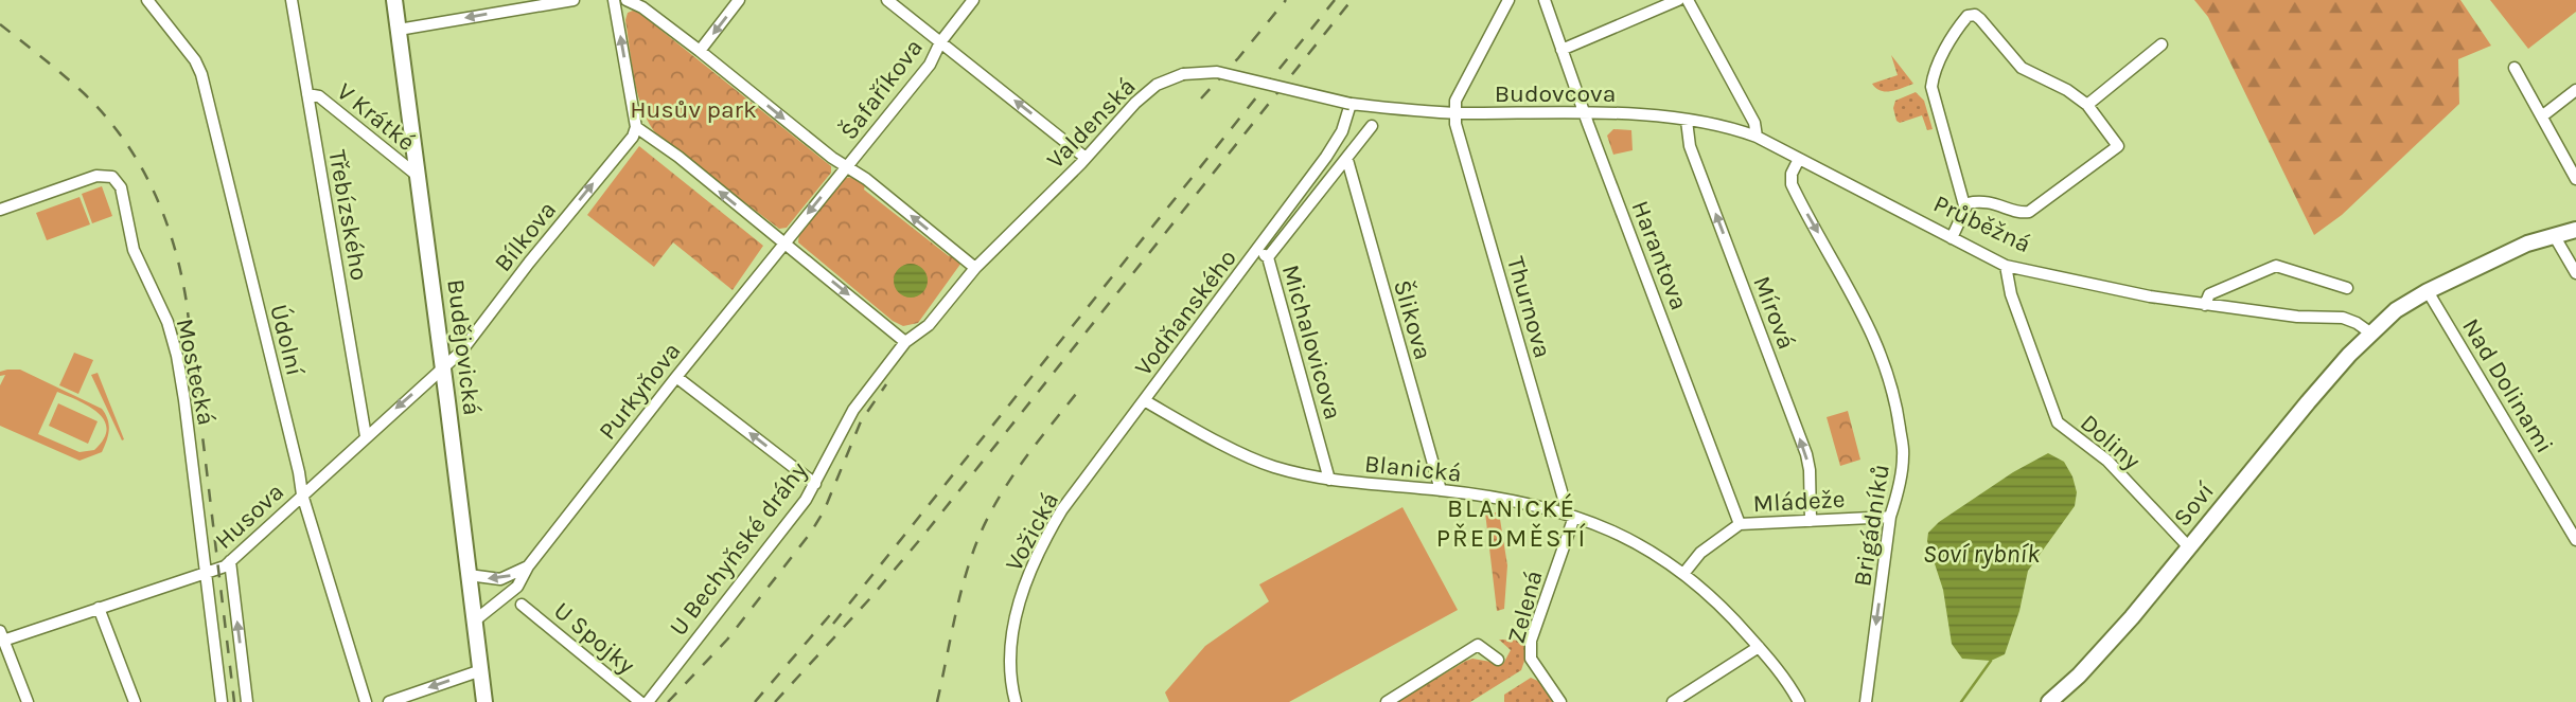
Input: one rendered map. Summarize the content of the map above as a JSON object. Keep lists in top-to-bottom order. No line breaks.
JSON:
{"streets":{"main road":["Budějovická","Soví"],"street":["Šafaříkova","Budovcova","V Krátké","Valdenská","Třebízského","Průběžná","Bílkova","Harantova","Thurnova","Vodňanského","Mírová","Šlikova","Údolní","Michalovicova","Mostecká","Nad Dolinami","Purkyňova","Doliny","Blanická","Mládeže","Husova","Brigádníků","Vožická","U Bechyňské dráhy","Zelená","U Spojky"]},"crossings":[["Šafaříkova","Purkyňova"],["Budovcova","Valdenská"],["Budovcova","Průběžná"],["Budovcova","Harantova"],["Budovcova","Thurnova"],["Budovcova","Vodňanského"],["Budovcova","Mírová"],["V Krátké","Třebízského"],["V Krátké","Budějovická"],["Valdenská","Vodňanského"],["Valdenská","U Bechyňské dráhy"],["Třebízského","Husova"],["Průběžná","Doliny"],["Průběžná","Soví"],["Průběžná","Brigádníků"],["Bílkova","Budějovická"],["Bílkova","Husova"],["Harantova","Mládeže"],["Thurnova","Blanická"],["Thurnova","Zelená"],["Vodňanského","Šlikova"],["Vodňanského","Michalovicova"],["Vodňanského","Blanická"],["Vodňanského","Vožická"],["Mírová","Mládeže"],["Šlikova","Blanická"],["Údolní","Husova"],["Michalovicova","Blanická"],["Budějovická","Purkyňova"],["Budějovická","Husova"],["Mostecká","Husova"],["Doliny","Soví"],["Blanická","Mládeže"],["Blanická","Vožická"],["Blanická","Zelená"],["Mládeže","Brigádníků"]],"one_way":["Bílkova","Mírová","Brigádníků"],"districts":["BLANICKÉ PŘEDMĚSTÍ"],"water":["Soví rybník"],"parks":["Husův park"]}
